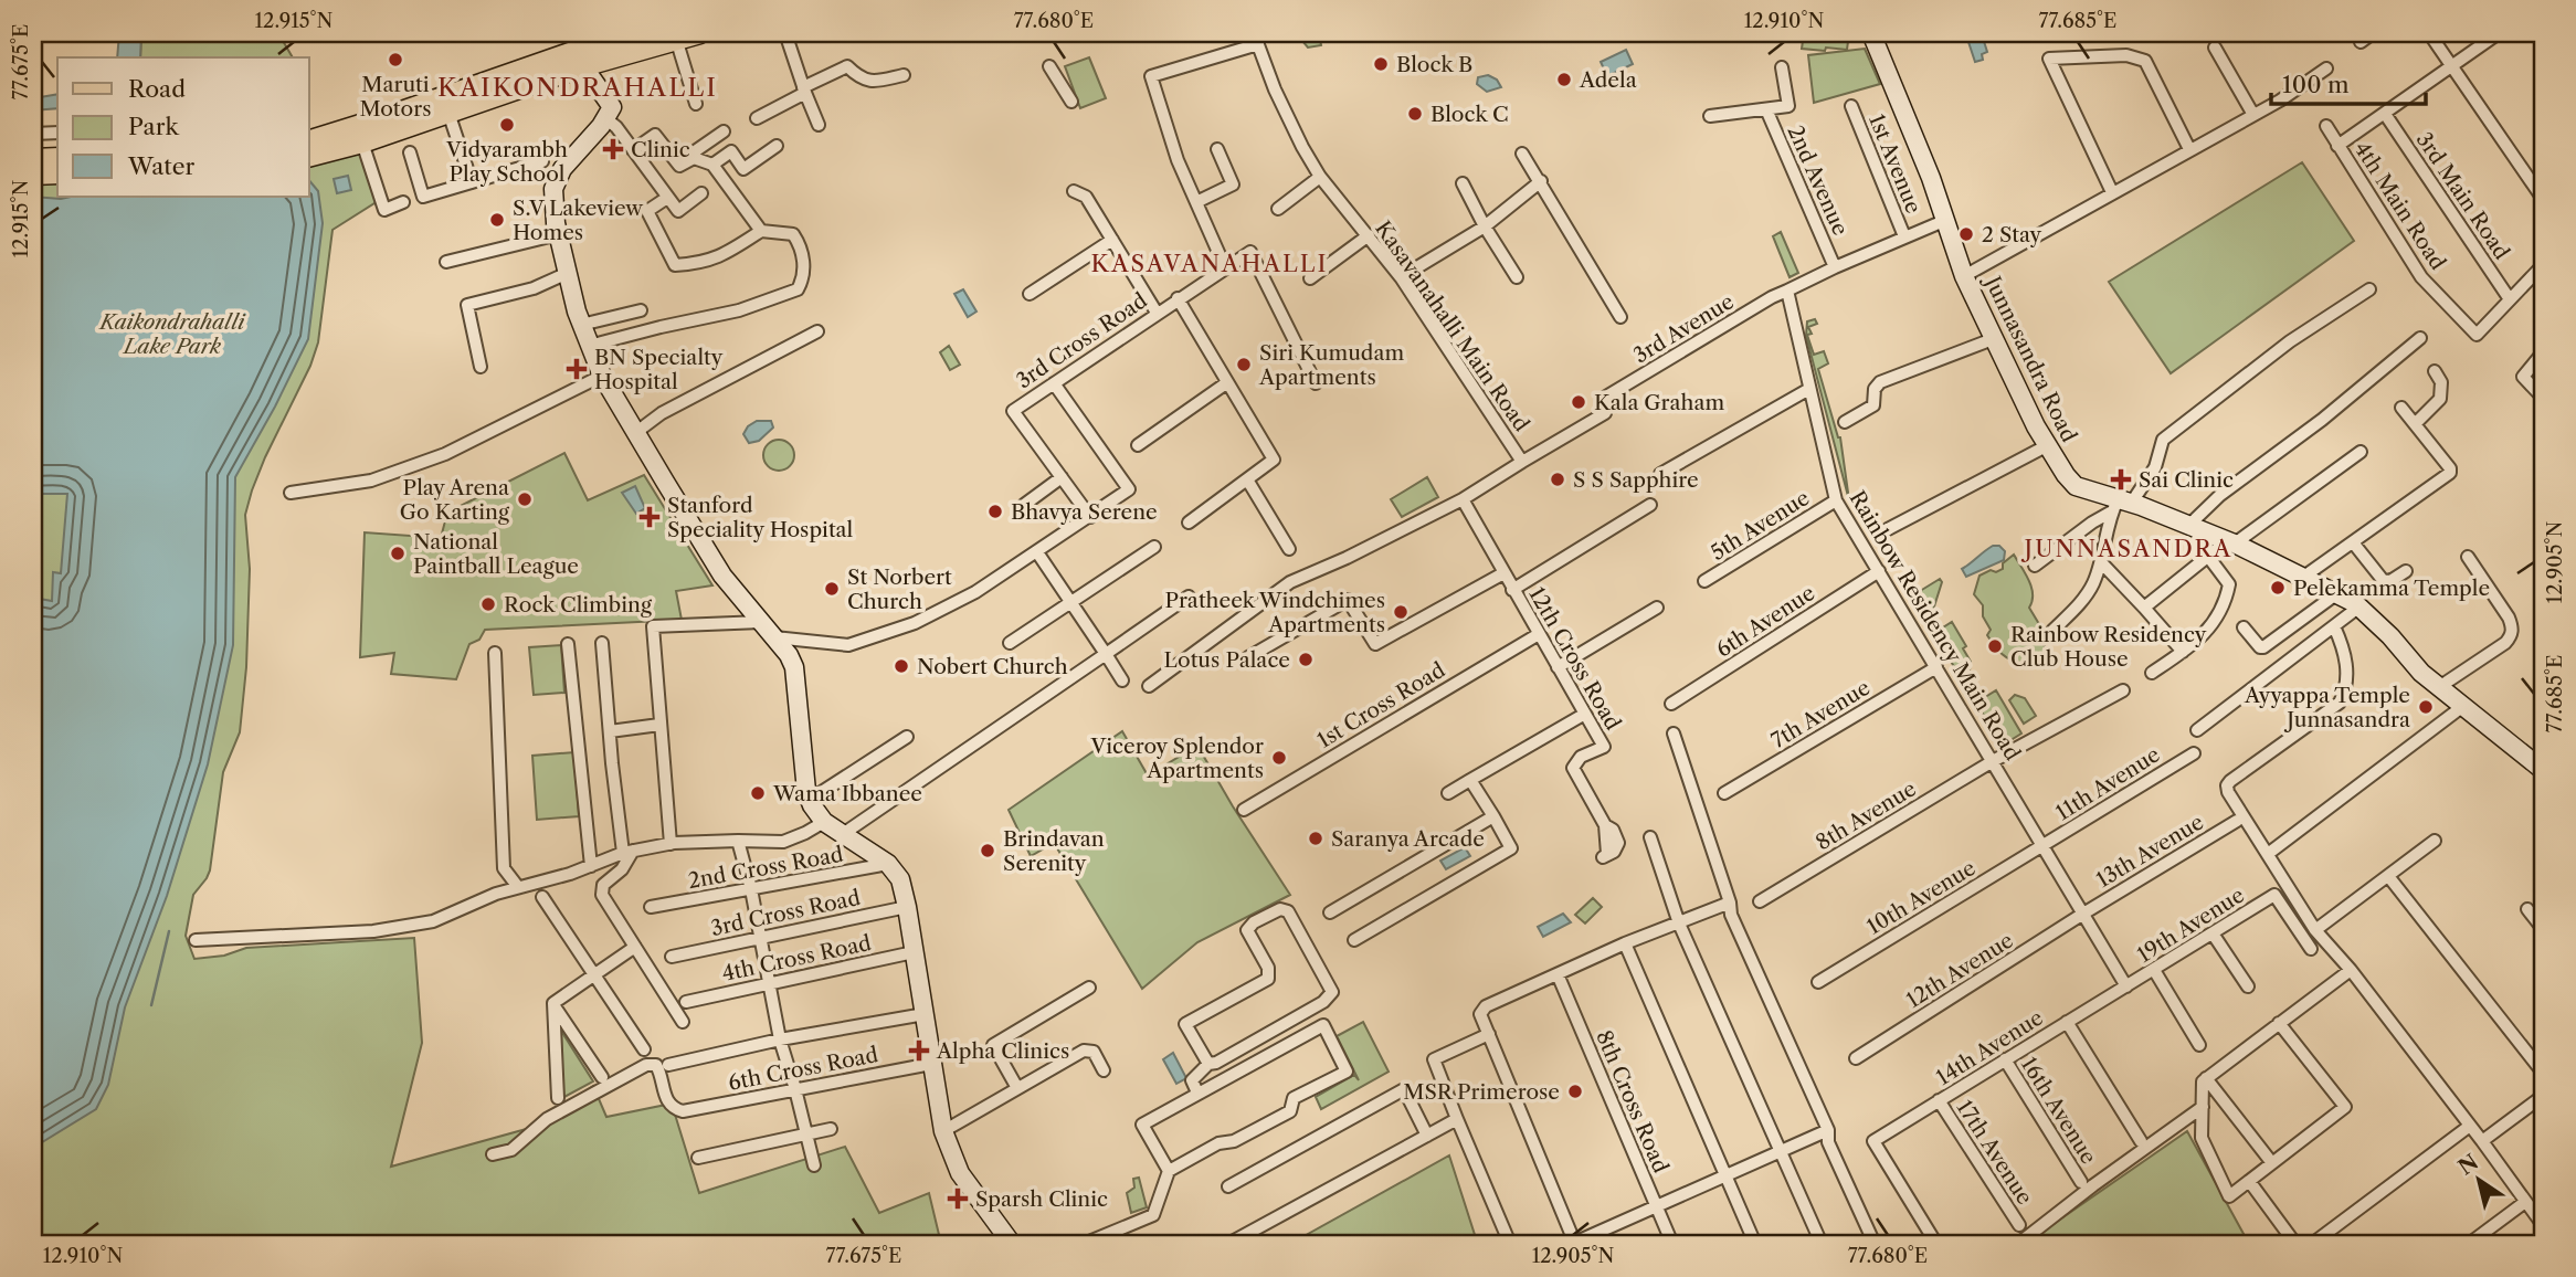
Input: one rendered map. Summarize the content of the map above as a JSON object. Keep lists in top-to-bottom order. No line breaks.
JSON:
{"streets":{"main road":["Junnasandra Road"],"street":["1st Avenue","2nd Avenue","3rd Main Road","4th Main Road","Kasavanahalli Main Road","3rd Avenue","3rd Cross Road","5th Avenue","6th Avenue","Rainbow Residency Main Road","12th Cross Road","1st Cross Road","7th Avenue","11th Avenue","8th Avenue","13th Avenue","2nd Cross Road","10th Avenue","19th Avenue","4th Cross Road","12th Avenue","14th Avenue","6th Cross Road","8th Cross Road","16th Avenue","17th Avenue"]},"crossings":[["3rd Main Road","4th Main Road"],["Kasavanahalli Main Road","12th Cross Road"],["3rd Avenue","Rainbow Residency Main Road"],["5th Avenue","Rainbow Residency Main Road"],["6th Avenue","Rainbow Residency Main Road"],["Rainbow Residency Main Road","7th Avenue"],["Rainbow Residency Main Road","11th Avenue"],["Rainbow Residency Main Road","8th Avenue"],["Rainbow Residency Main Road","13th Avenue"],["Rainbow Residency Main Road","10th Avenue"],["Rainbow Residency Main Road","19th Avenue"],["Rainbow Residency Main Road","12th Avenue"],["Rainbow Residency Main Road","14th Avenue"],["12th Cross Road","1st Cross Road"],["11th Avenue","10th Avenue"],["13th Avenue","12th Avenue"],["19th Avenue","14th Avenue"],["14th Avenue","16th Avenue"],["14th Avenue","17th Avenue"]],"districts":["KAIKONDRAHALLI","KASAVANAHALLI","JUNNASANDRA"],"parks":["Kaikondrahalli Lake Park"],"places":{"other":["Maruti Motors","Block B","Adela","Block C","Vidyarambh Play School","S.V Lakeview Homes","2 Stay","Siri Kumudam Apartments","Kala Graham","S S Sapphire","Play Arena Go Karting","Bhavya Serene","National Paintball League","Pelekamma Temple","St Norbert Church","Rock Climbing","Pratheek Windchimes Apartments","Rainbow Residency Club House","Lotus Palace","Nobert Church","Ayyappa Temple Junnasandra","Viceroy Splendor Apartments","Wama Ibbanee","Saranya Arcade","Brindavan Serenity","MSR Primerose"],"health":["Clinic","BN Specialty Hospital","Sai Clinic","Stanford Speciality Hospital","Alpha Clinics","Sparsh Clinic"]},"legend":["Road","Park","Water"],"scale_bar":"100 m","north":"top left","coordinates":["12.915°N","77.680°E","12.910°N","77.685°E","77.675°E","12.905°N"]}
